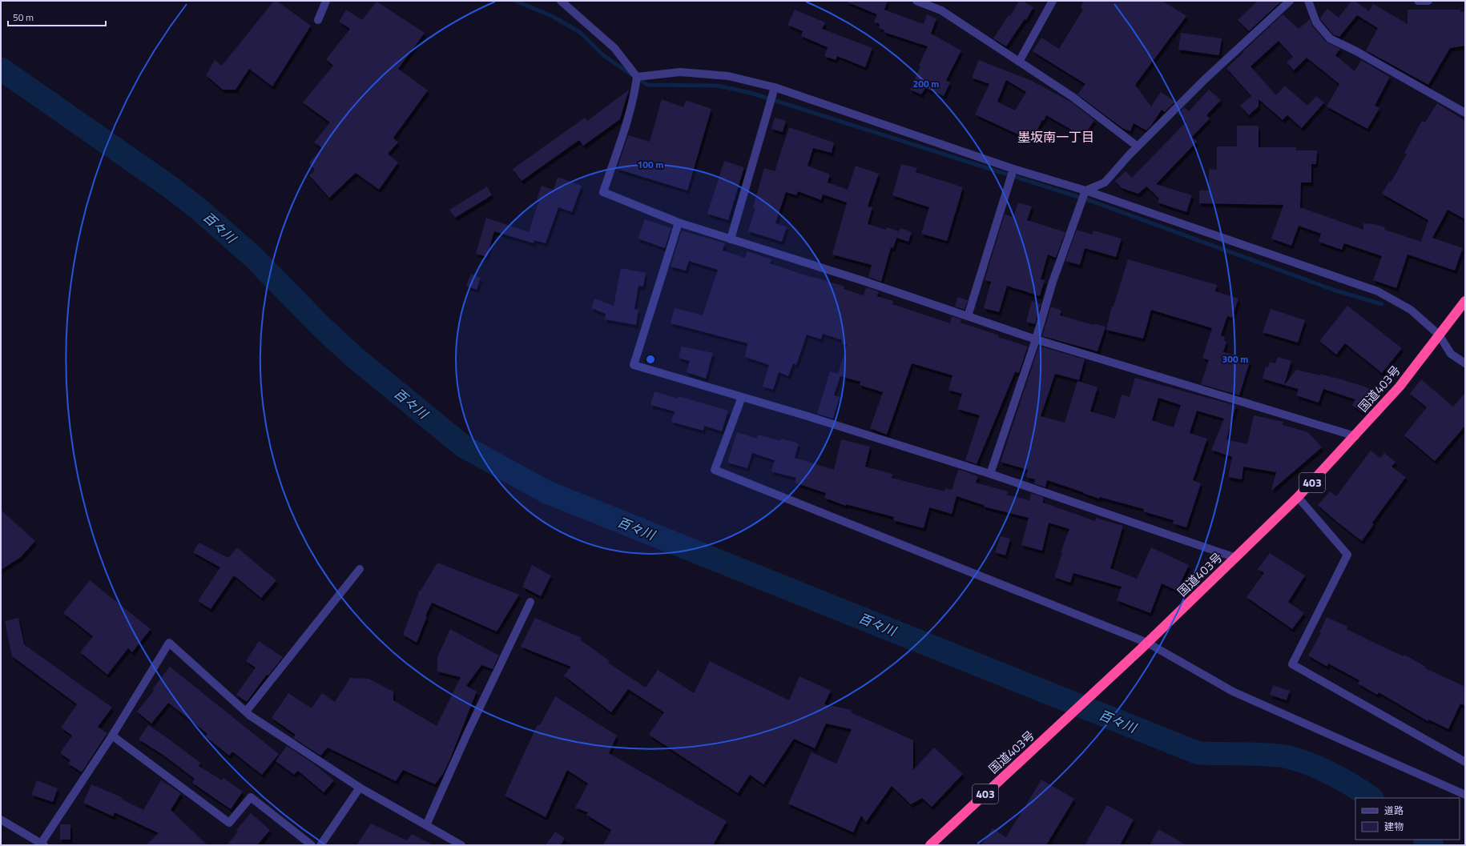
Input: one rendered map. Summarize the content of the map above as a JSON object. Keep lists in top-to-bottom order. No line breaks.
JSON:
{"streets":{"highway":["国道403号","403"]},"districts":["墨坂南一丁目"],"water":["百々川"],"legend":["道路","建物"],"scale_bar":"50 m","rings":["200 m","100 m","300 m"]}
